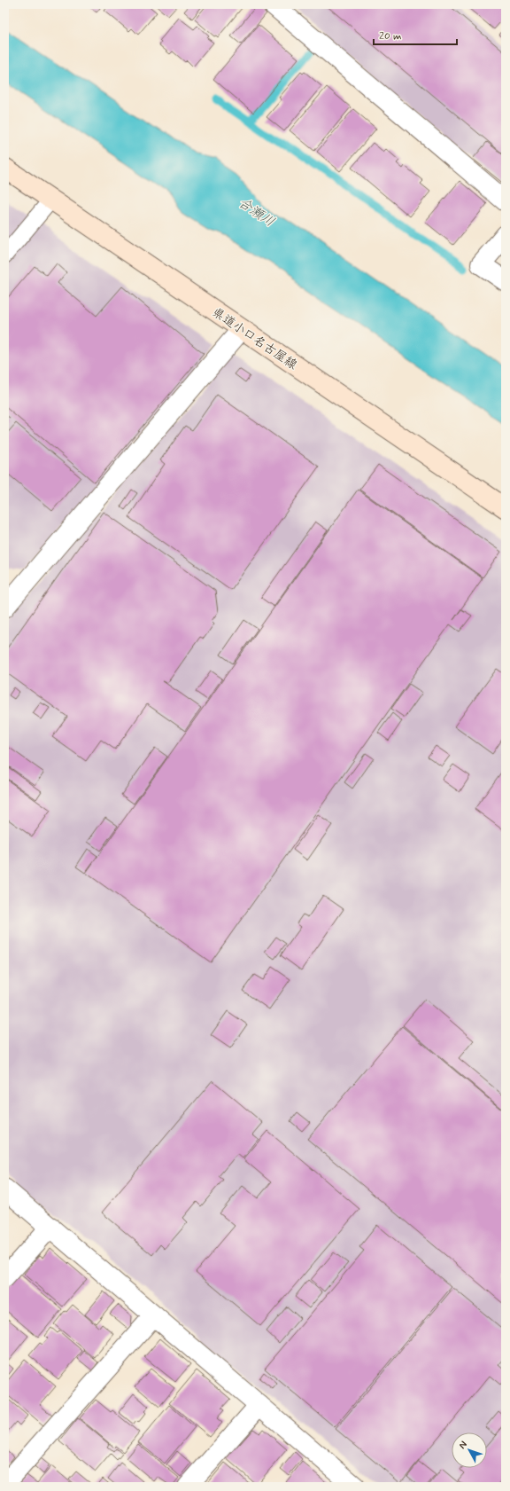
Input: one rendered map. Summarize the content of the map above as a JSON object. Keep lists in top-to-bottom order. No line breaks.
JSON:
{"streets":{"main road":["県道小口名古屋線"]},"water":["合瀬川"],"scale_bar":"20 m","north":"top left"}
